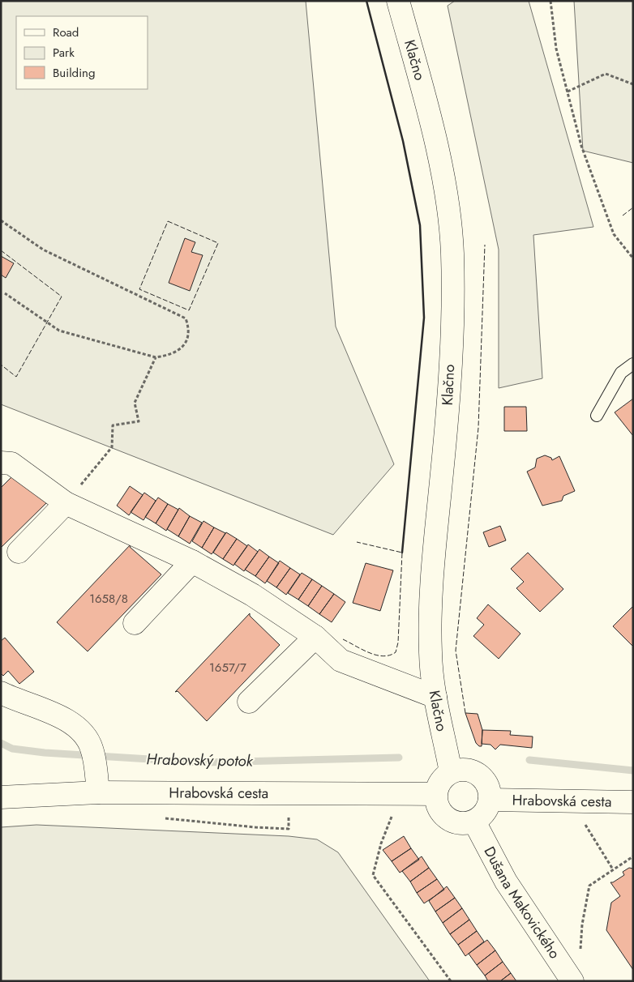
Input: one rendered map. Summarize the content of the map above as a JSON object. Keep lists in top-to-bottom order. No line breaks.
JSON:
{"streets":{"street":["Klačno","Hrabovská cesta","Dušana Makovického"]},"crossings":[["Klačno","Hrabovská cesta"],["Klačno","Dušana Makovického"],["Hrabovská cesta","Dušana Makovického"]],"water":["Hrabovský potok"],"house_numbers":["1658/8","1657/7"],"legend":["Road","Park","Building"]}
